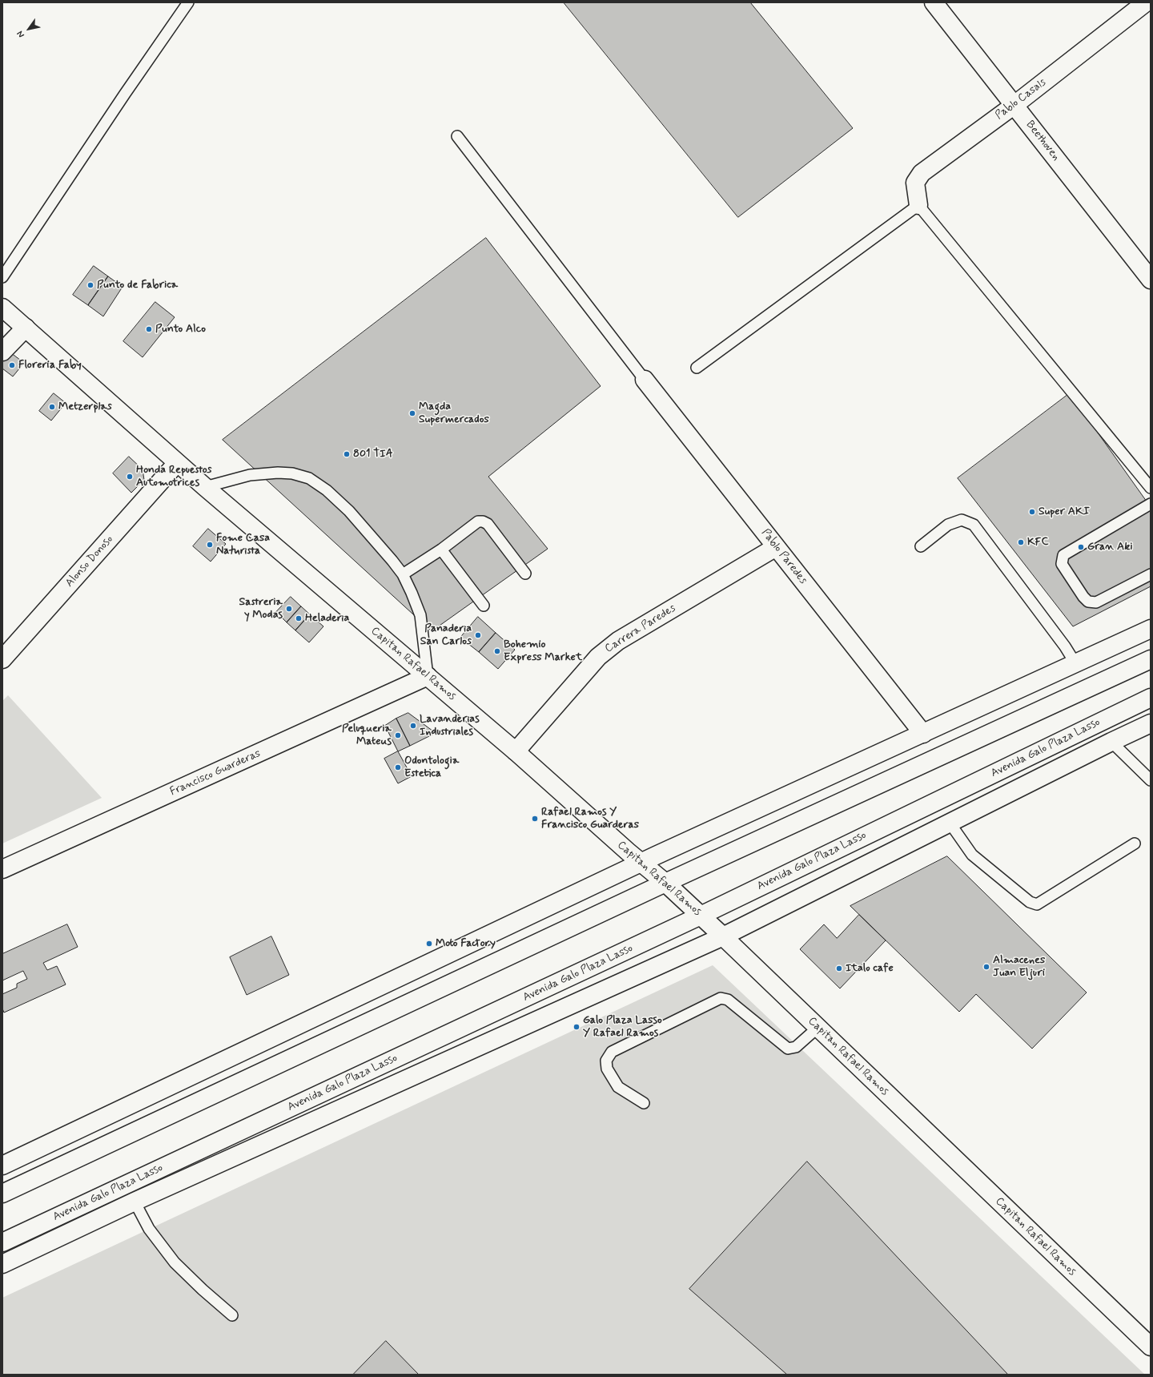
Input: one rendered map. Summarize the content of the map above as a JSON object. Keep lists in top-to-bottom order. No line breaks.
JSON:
{"streets":{"main road":["Pablo Casals","Beethoven","Pablo Paredes","Alonso Donoso","Carrera Paredes","Capitan Rafael Ramos","Avenida Galo Plaza Lasso","Francisco Guarderas"]},"crossings":[["Pablo Casals","Beethoven"],["Pablo Paredes","Carrera Paredes"],["Alonso Donoso","Capitan Rafael Ramos"],["Carrera Paredes","Capitan Rafael Ramos"],["Capitan Rafael Ramos","Avenida Galo Plaza Lasso"],["Capitan Rafael Ramos","Francisco Guarderas"]],"places":["Punto de Fabrica","Punto Alco","Floreria Faby","Metzerplas","Magda Supermercados","801 TIA","Honda Repuestos Automotrices","Super AKI","KFC","Fome Casa Naturista","Gran Aki","Sastreria y Modas","Heladeria","Panaderia San Carlos","Bohemio Express Market","Lavanderias Industriales","Peluqueria Mateus","Odontologia Estetica","Rafael Ramos Y Francisco Guarderas","Moto Factory","Almacenes Juan Eljuri","Italo cafe","Galo Plaza Lasso Y Rafael Ramos"],"north":"bottom left"}
